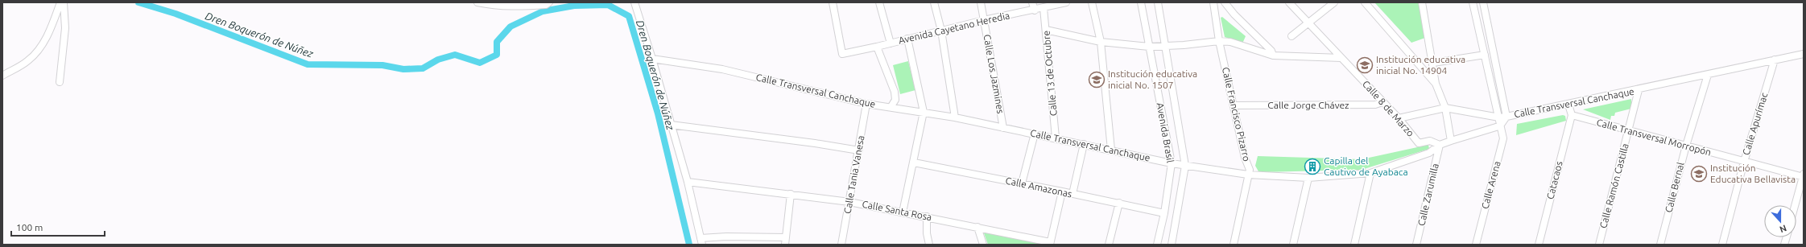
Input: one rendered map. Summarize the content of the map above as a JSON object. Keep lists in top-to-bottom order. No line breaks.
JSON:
{"streets":{"street":["Avenida Cayetano Heredia","Calle 13 de Octubre","Calle Los Jazmines","Calle Transversal Canchaque","Calle Jorge Chávez","Calle 8 de Marzo","Calle Francisco Pizarro","Calle Apurímac","Avenida Brasil","Calle Transversal Morropón","Calle Tania Vanesa","Catacaos","Calle Arena","Calle Ramón Castilla","Calle Amazonas","Calle Bernal","Calle Zarumilla","Calle Santa Rosa"]},"crossings":[["Avenida Cayetano Heredia","Calle 13 de Octubre"],["Avenida Cayetano Heredia","Calle Los Jazmines"],["Calle 13 de Octubre","Calle Transversal Canchaque"],["Calle Los Jazmines","Calle Transversal Canchaque"],["Calle Transversal Canchaque","Calle 8 de Marzo"],["Calle Transversal Canchaque","Calle Francisco Pizarro"],["Calle Transversal Canchaque","Calle Apurímac"],["Calle Transversal Canchaque","Avenida Brasil"],["Calle Transversal Canchaque","Calle Tania Vanesa"],["Calle Transversal Canchaque","Calle Arena"],["Calle Transversal Canchaque","Calle Ramón Castilla"],["Calle Transversal Canchaque","Calle Bernal"],["Calle Transversal Canchaque","Calle Zarumilla"],["Calle Jorge Chávez","Calle 8 de Marzo"],["Calle Jorge Chávez","Calle Francisco Pizarro"],["Calle 8 de Marzo","Calle Zarumilla"],["Calle Apurímac","Calle Transversal Morropón"],["Avenida Brasil","Calle Amazonas"],["Calle Transversal Morropón","Catacaos"],["Calle Transversal Morropón","Calle Ramón Castilla"],["Calle Transversal Morropón","Calle Bernal"],["Calle Tania Vanesa","Calle Santa Rosa"]],"water":["Dren Boquerón de Núñez"],"places":{"school or university":["Institución educativa inicial No. 14904","Institución educativa inicial No. 1507","Institución Educativa Bellavista"],"building":["Capilla del Cautivo de Ayabaca"]},"scale_bar":"100 m","north":"bottom"}
